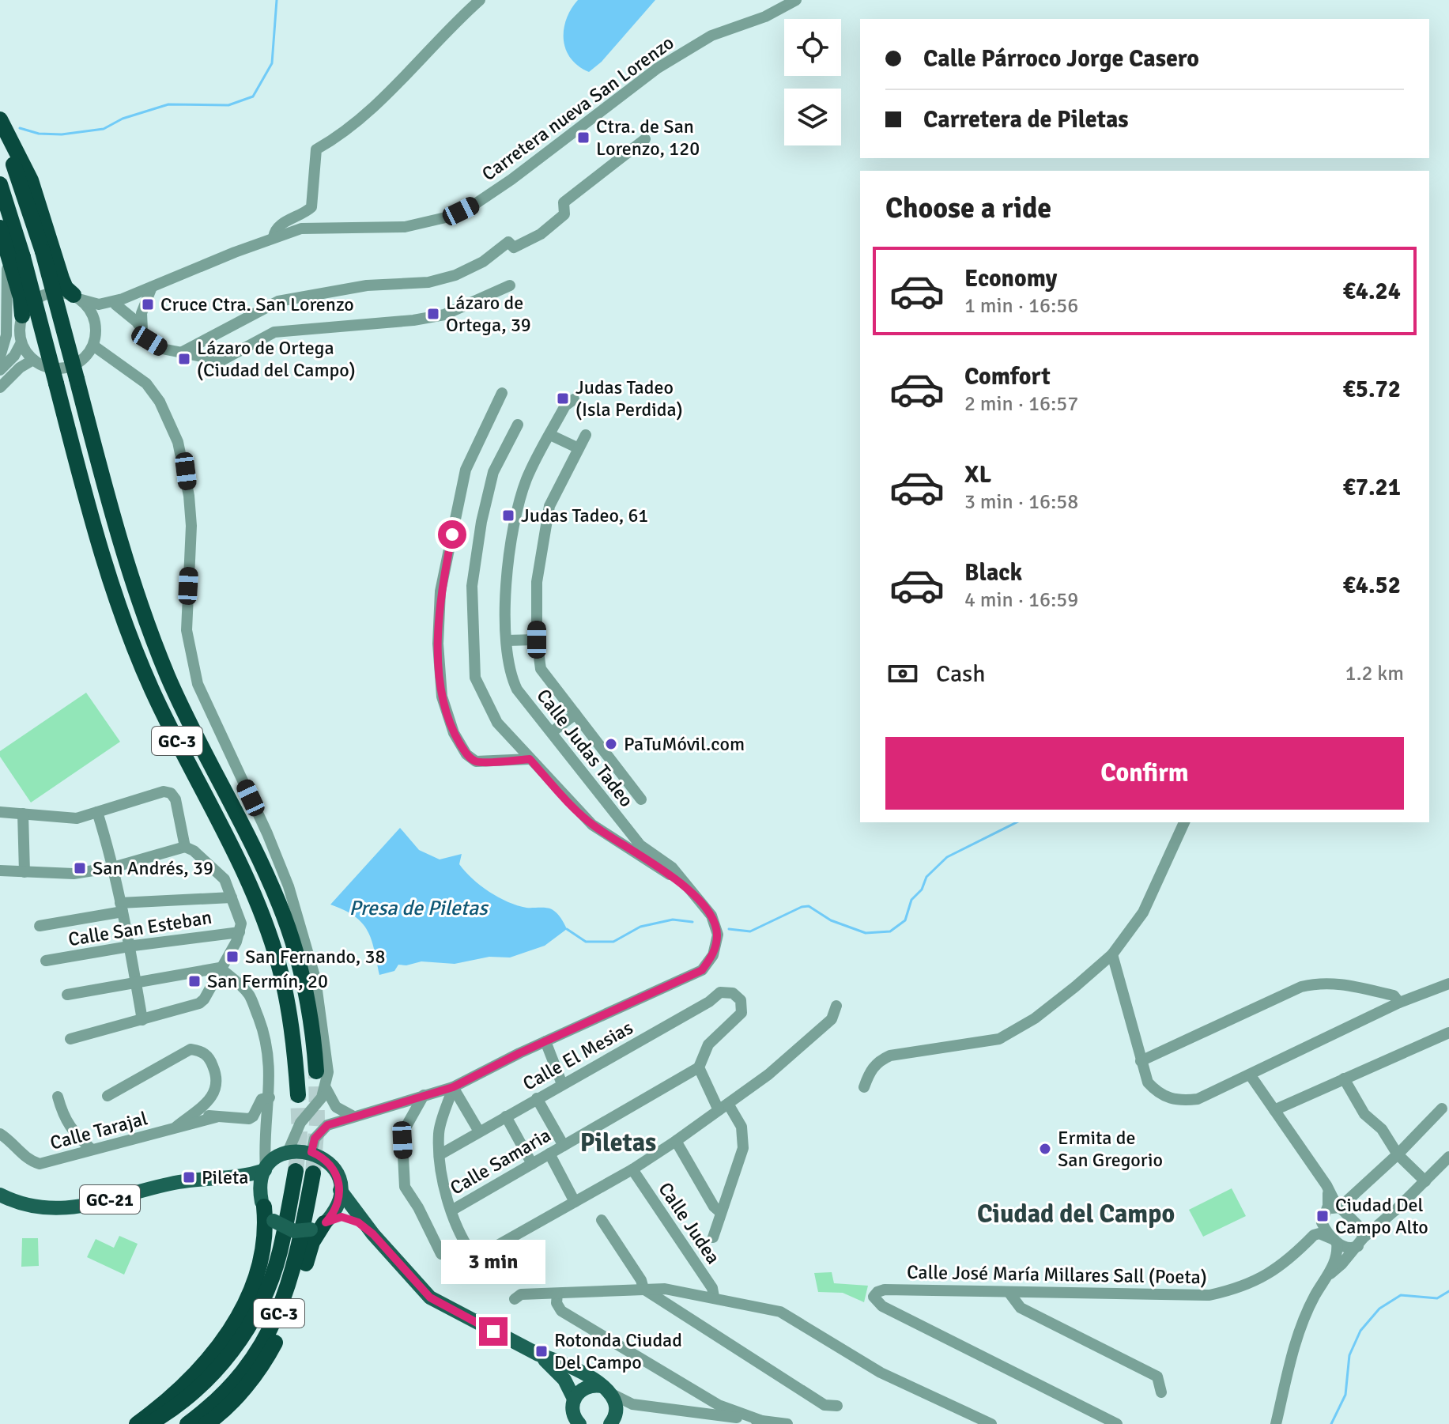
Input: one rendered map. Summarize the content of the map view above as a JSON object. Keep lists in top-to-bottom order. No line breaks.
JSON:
{"streets":{"highway":["GC-3"],"main road":["GC-21"],"street":["Carretera nueva San Lorenzo","Calle Judas Tadeo","Calle San Esteban","Calle El Mesias","Calle Tarajal","Calle Samaria","Calle Judea","Calle José María Millares Sall (Poeta)"]},"crossings":[["Calle El Mesias","Calle Samaria"]],"districts":["Piletas","Ciudad del Campo"],"water":["Presa de Piletas"],"places":{"transit":["Ctra. de San Lorenzo, 120","Cruce Ctra. San Lorenzo","Lázaro de Ortega, 39","Lázaro de Ortega (Ciudad del Campo)","Judas Tadeo (Isla Perdida)","Judas Tadeo, 61","San Andrés, 39","San Fernando, 38","San Fermín, 20","Pileta","Ciudad Del Campo Alto","Rotonda Ciudad Del Campo"],"other":["PaTuMóvil.com","Ermita de San Gregorio"]},"page":{"banner":["Calle Párroco Jorge Casero","Carretera de Piletas"],"heading":"Choose a ride","list":[{"name":"Economy","note":"1 min · 16:56","value":"€4.24"},{"name":"Comfort","note":"2 min · 16:57","value":"€5.72"},{"name":"XL","note":"3 min · 16:58","value":"€7.21"},{"name":"Black","note":"4 min · 16:59","value":"€4.52"}],"pay":["Cash","1.2 km"],"buttons":"Confirm","bubble":"3 min"}}
